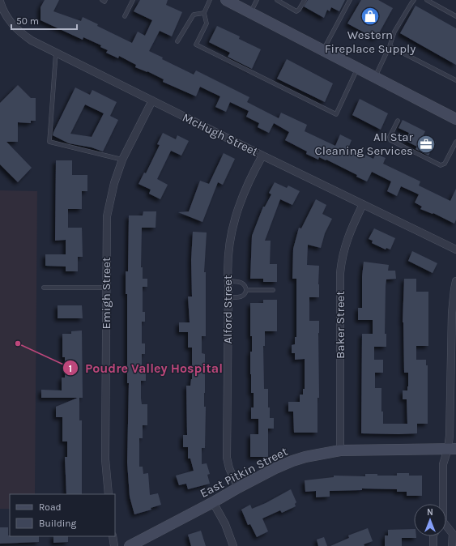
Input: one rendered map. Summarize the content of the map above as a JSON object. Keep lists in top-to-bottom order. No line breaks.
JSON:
{"streets":{"street":["McHugh Street","Emigh Street","Alford Street","Baker Street","East Pitkin Street"]},"crossings":[["McHugh Street","Emigh Street"],["McHugh Street","Alford Street"],["McHugh Street","Baker Street"],["Alford Street","East Pitkin Street"],["Baker Street","East Pitkin Street"]],"places":{"shop":["Western Fireplace Supply"],"office":["All Star Cleaning Services"],"other":["Poudre Valley Hospital"]},"legend":["Road","Building"],"scale_bar":"50 m","north":"top"}
